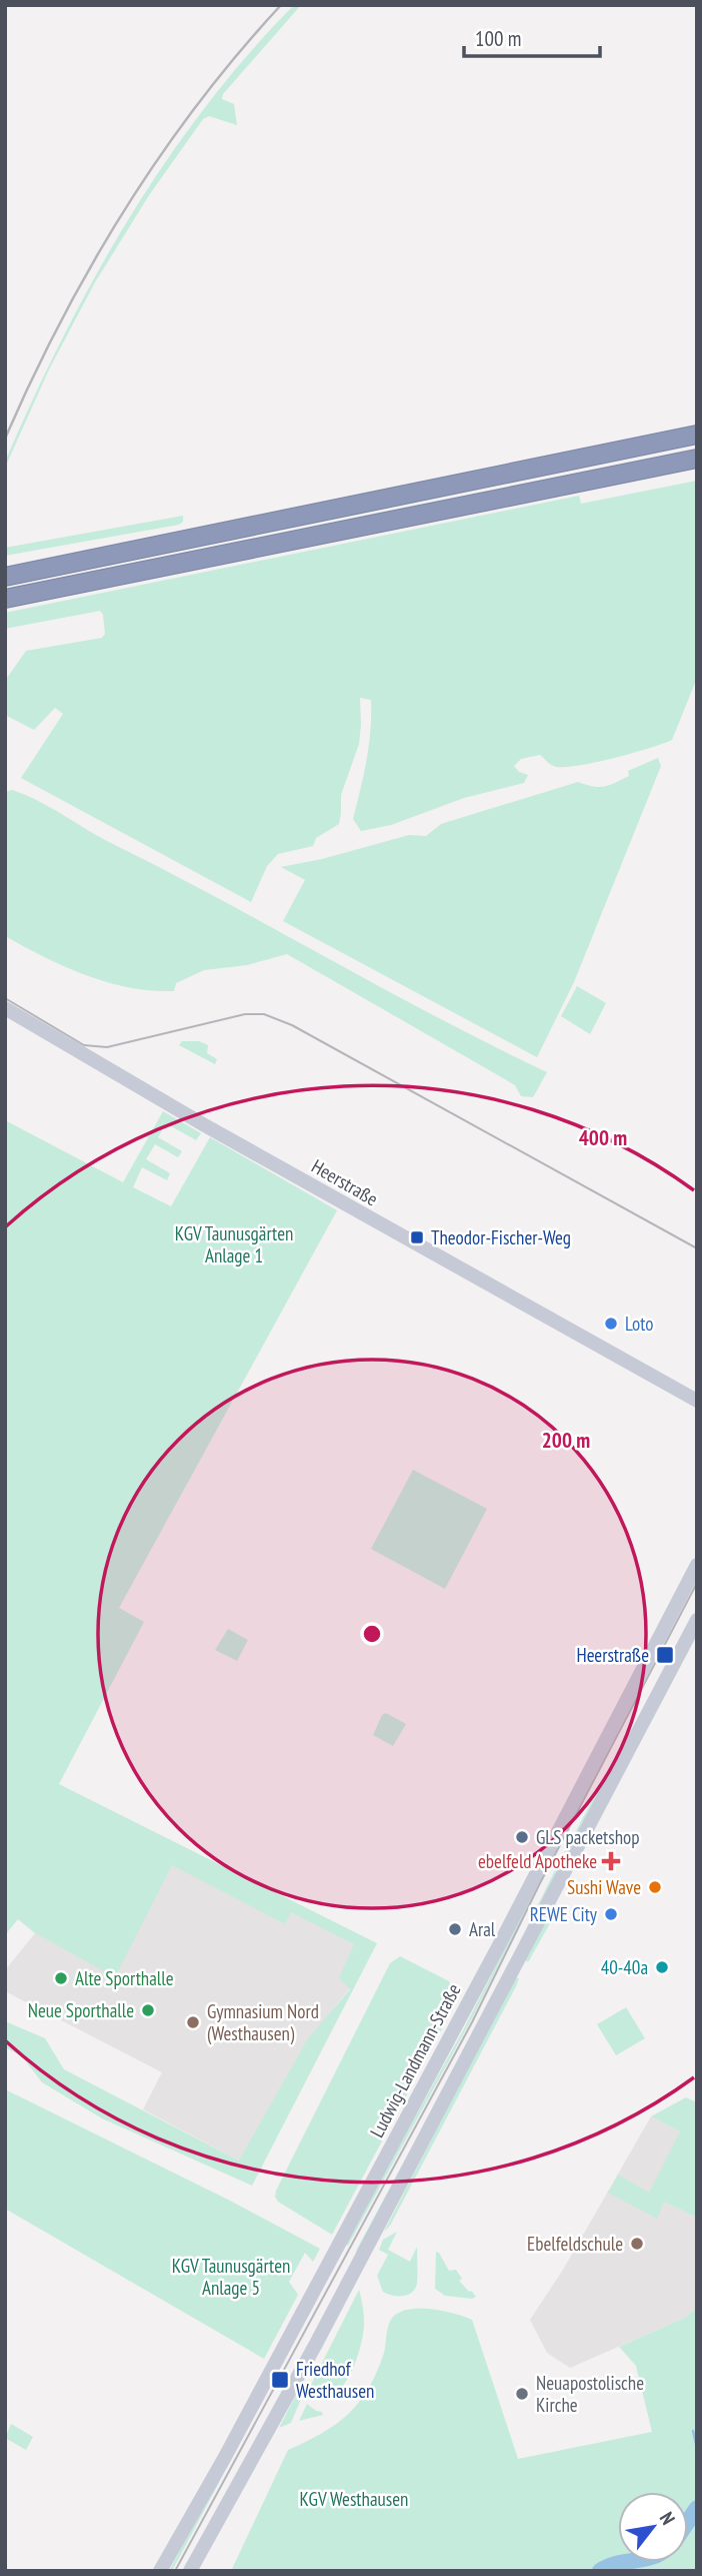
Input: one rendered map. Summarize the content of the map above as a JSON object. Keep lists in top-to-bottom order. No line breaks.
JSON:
{"streets":{"main road":["Heerstraße","Ludwig-Landmann-Straße"]},"parks":["KGV Taunusgärten Anlage 1","KGV Taunusgärten Anlage 5","KGV Westhausen"],"places":{"transit":["Theodor-Fischer-Weg","Heerstraße","Friedhof Westhausen"],"other":["Loto","GLS packetshop","Sushi Wave","REWE City","Aral","40-40a","Alte Sporthalle","Neue Sporthalle","Gymnasium Nord (Westhausen)","Ebelfeldschule","Neuapostolische Kirche"],"health":["ebelfeld Apotheke"]},"scale_bar":"100 m","north":"top right","rings":["400 m","200 m"]}
